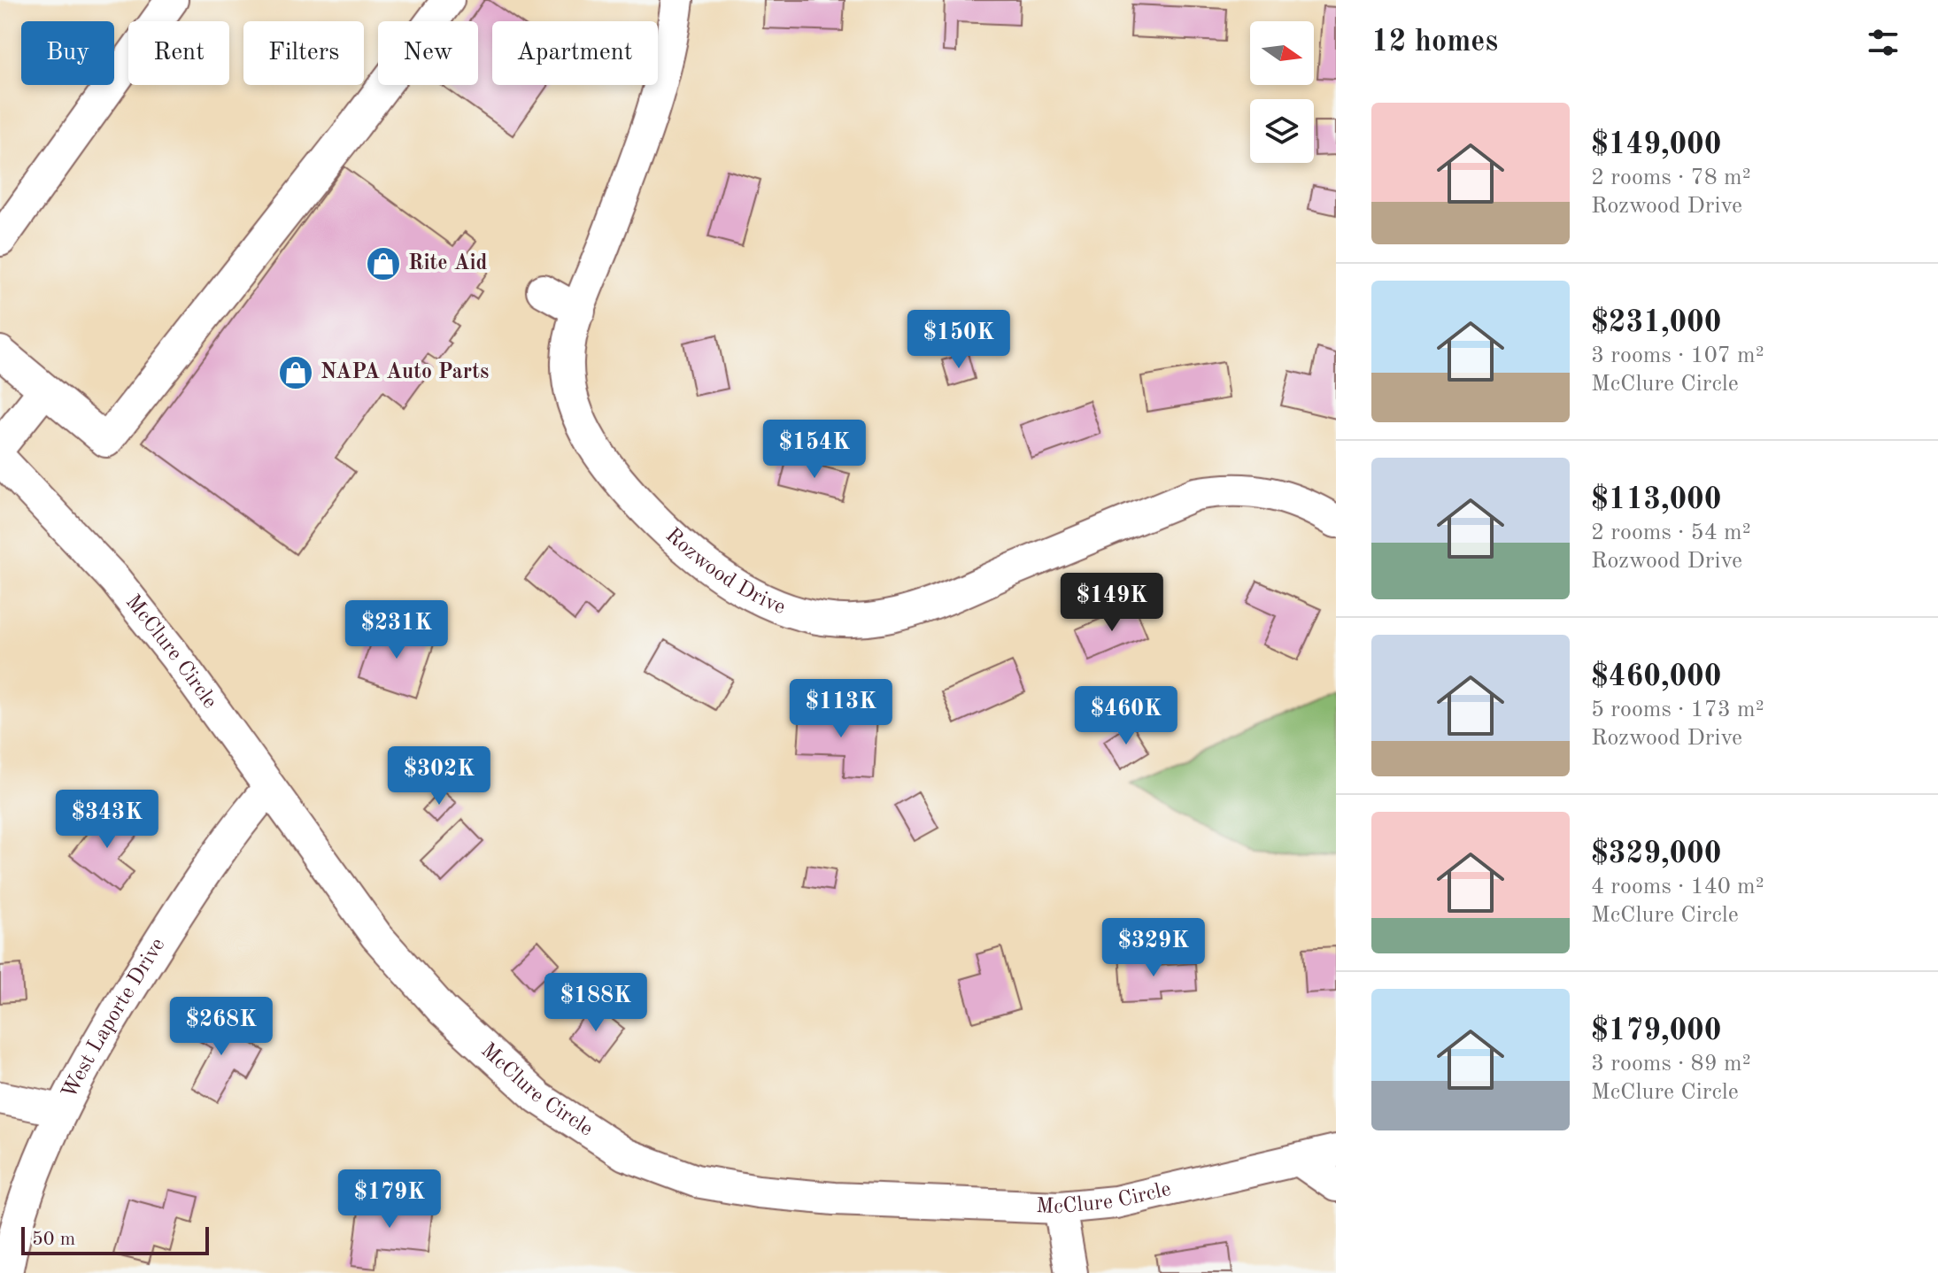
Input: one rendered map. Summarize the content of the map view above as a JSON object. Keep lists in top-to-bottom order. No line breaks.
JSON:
{"streets":{"street":["Rozwood Drive","McClure Circle","West Laporte Drive"]},"crossings":[["McClure Circle","West Laporte Drive"]],"places":{"shop":["Rite Aid","NAPA Auto Parts"]},"scale_bar":"50 m","north":"right","page":{"heading":"12 homes","chip":["Buy","Rent","Filters","New","Apartment"],"list":[{"name":"$149,000","note":"2 rooms · 78 m² · Rozwood Drive"},{"name":"$231,000","note":"3 rooms · 107 m² · McClure Circle"},{"name":"$113,000","note":"2 rooms · 54 m² · Rozwood Drive"},{"name":"$460,000","note":"5 rooms · 173 m² · Rozwood Drive"},{"name":"$329,000","note":"4 rooms · 140 m² · McClure Circle"},{"name":"$179,000","note":"3 rooms · 89 m² · McClure Circle"}],"price":["$150K","$154K","$149K","$231K","$113K","$460K","$302K","$343K","$329K","$188K","$268K","$179K"],"scale":"50 m"}}
